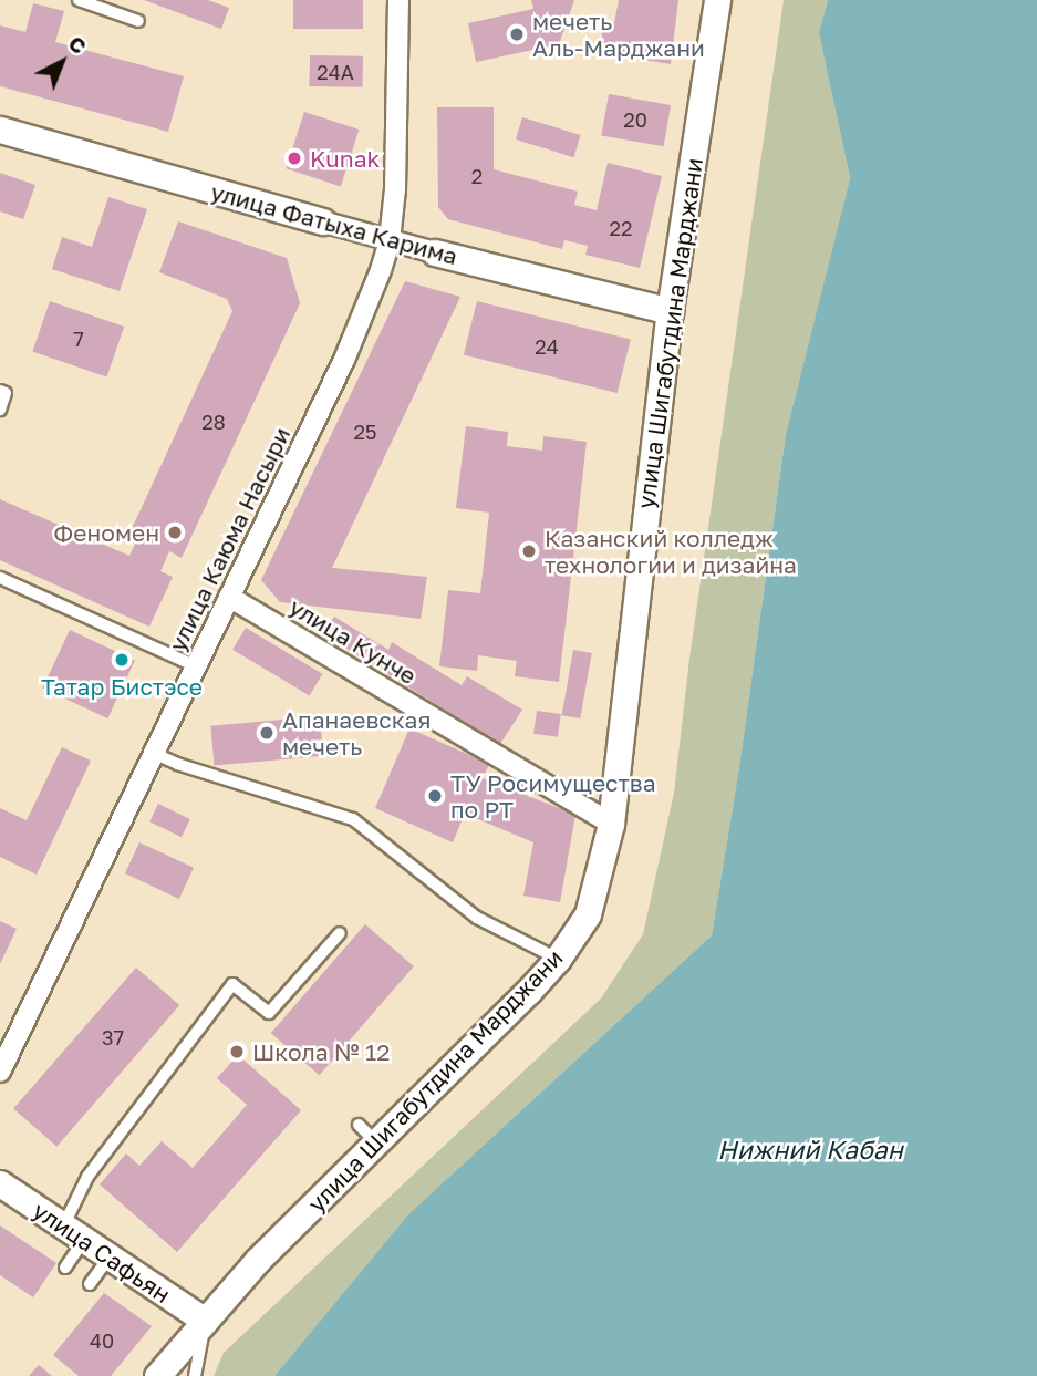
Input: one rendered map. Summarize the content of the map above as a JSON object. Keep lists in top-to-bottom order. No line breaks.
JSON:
{"streets":{"street":["улица Фатыха Карима","улица Шигабутдина Марджани","улица Каюма Насыри","улица Кунче","улица Сафьян"]},"crossings":[["улица Фатыха Карима","улица Шигабутдина Марджани"],["улица Фатыха Карима","улица Каюма Насыри"],["улица Шигабутдина Марджани","улица Кунче"],["улица Шигабутдина Марджани","улица Сафьян"],["улица Каюма Насыри","улица Кунче"]],"water":["Нижний Кабан"],"places":["мечеть Аль-Марджани","Kunak","Феномен","Казанский колледж технологии и дизайна","Татар Бистэсе","Апанаевская мечеть","ТУ Росимущества по РТ","Школа № 12"],"house_numbers":["24А","20","2","22","7","24","28","25","37","40"],"north":"top right"}
